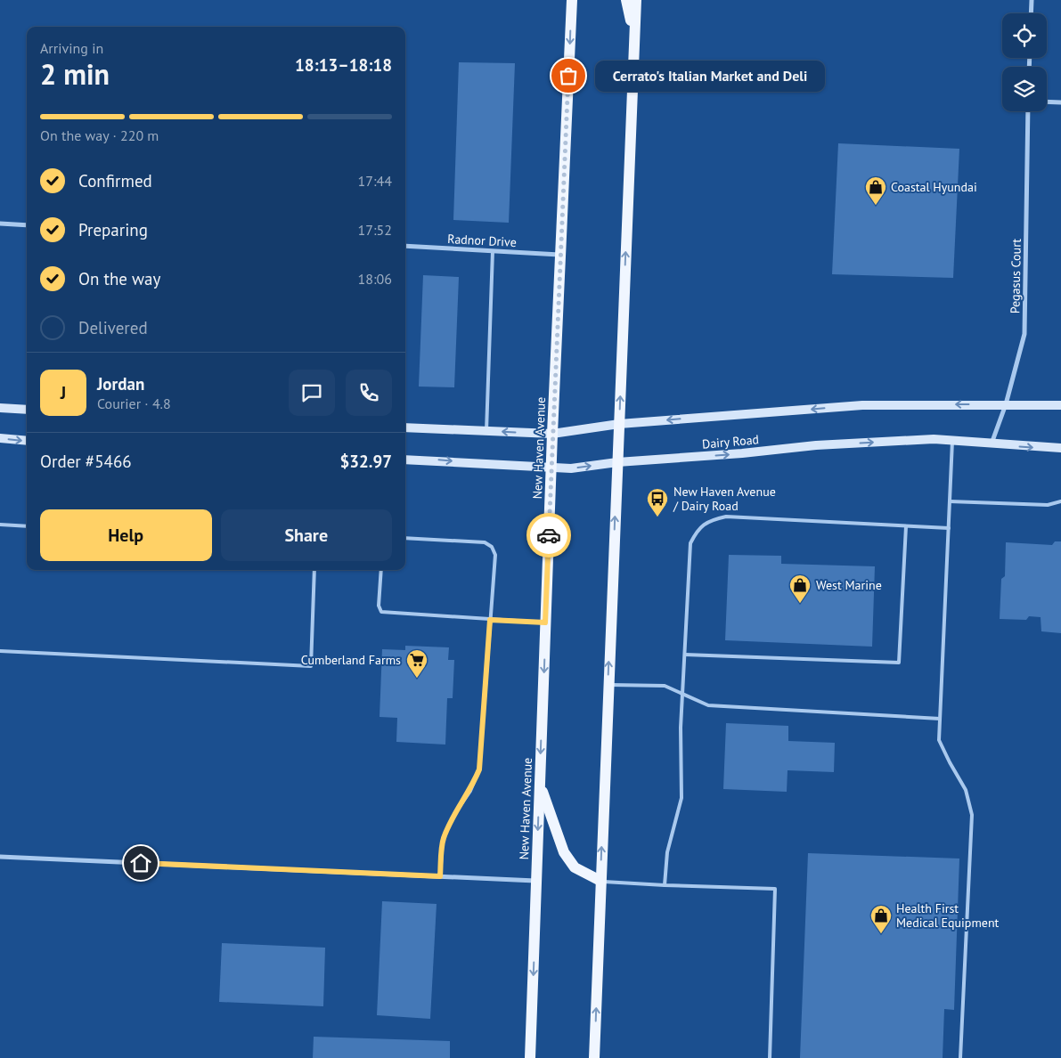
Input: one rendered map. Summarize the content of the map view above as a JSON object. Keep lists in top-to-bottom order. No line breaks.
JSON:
{"streets":{"main road":["New Haven Avenue"],"street":["Radnor Drive","Pegasus Court","Dairy Road"]},"crossings":[["Radnor Drive","New Haven Avenue"],["Pegasus Court","Dairy Road"],["Dairy Road","New Haven Avenue"]],"places":{"other":["Cerrato's Italian Market and Deli"],"shop":["Coastal Hyundai","West Marine","Health First Medical Equipment"],"bus stop":["New Haven Avenue / Dairy Road"],"supermarket":["Cumberland Farms"]},"page":{"heading":["2 min","Arriving in","18:13–18:18"],"panel":["Jordan","Courier · 4.8","Order #5466","$32.97"],"bubble":"Cerrato's Italian Market and Deli","bar":"On the way · 220 m","list":[["Confirmed","17:44"],["Preparing","17:52"],["On the way","18:06"],"Delivered"],"round":"J","buttons":["Help","Share"]}}
